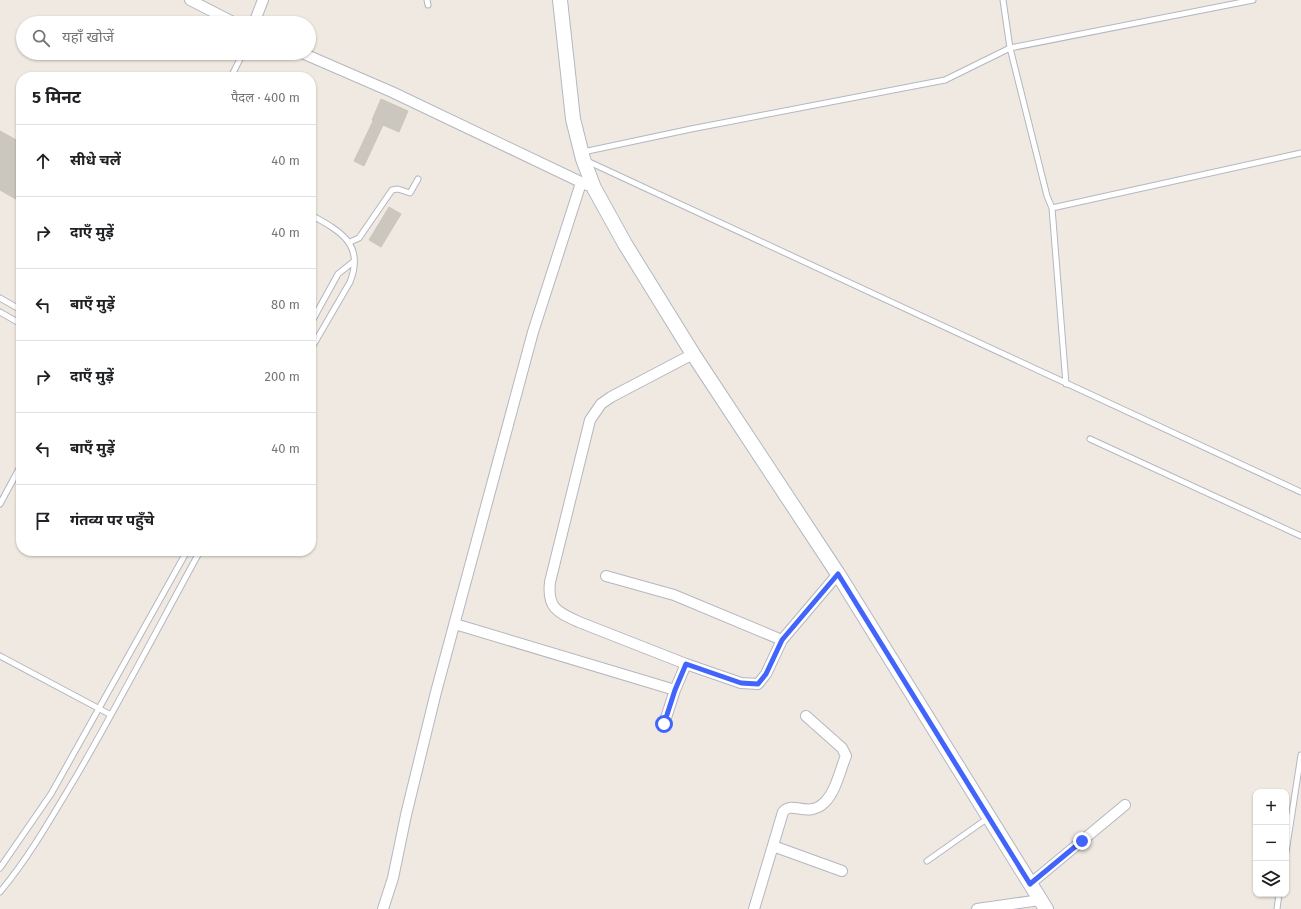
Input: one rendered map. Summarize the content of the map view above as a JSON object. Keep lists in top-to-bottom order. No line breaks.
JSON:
{"page":{"search":"यहाँ खोजें","heading":["5 मिनट","पैदल · 400 m"],"list":[["सीधे चलें","40 m"],["दाएँ मुड़ें","40 m"],["बाएँ मुड़ें","80 m"],["दाएँ मुड़ें","200 m"],["बाएँ मुड़ें","40 m"],"गंतव्य पर पहुँचे"],"map_buttons":["+","−"]}}
